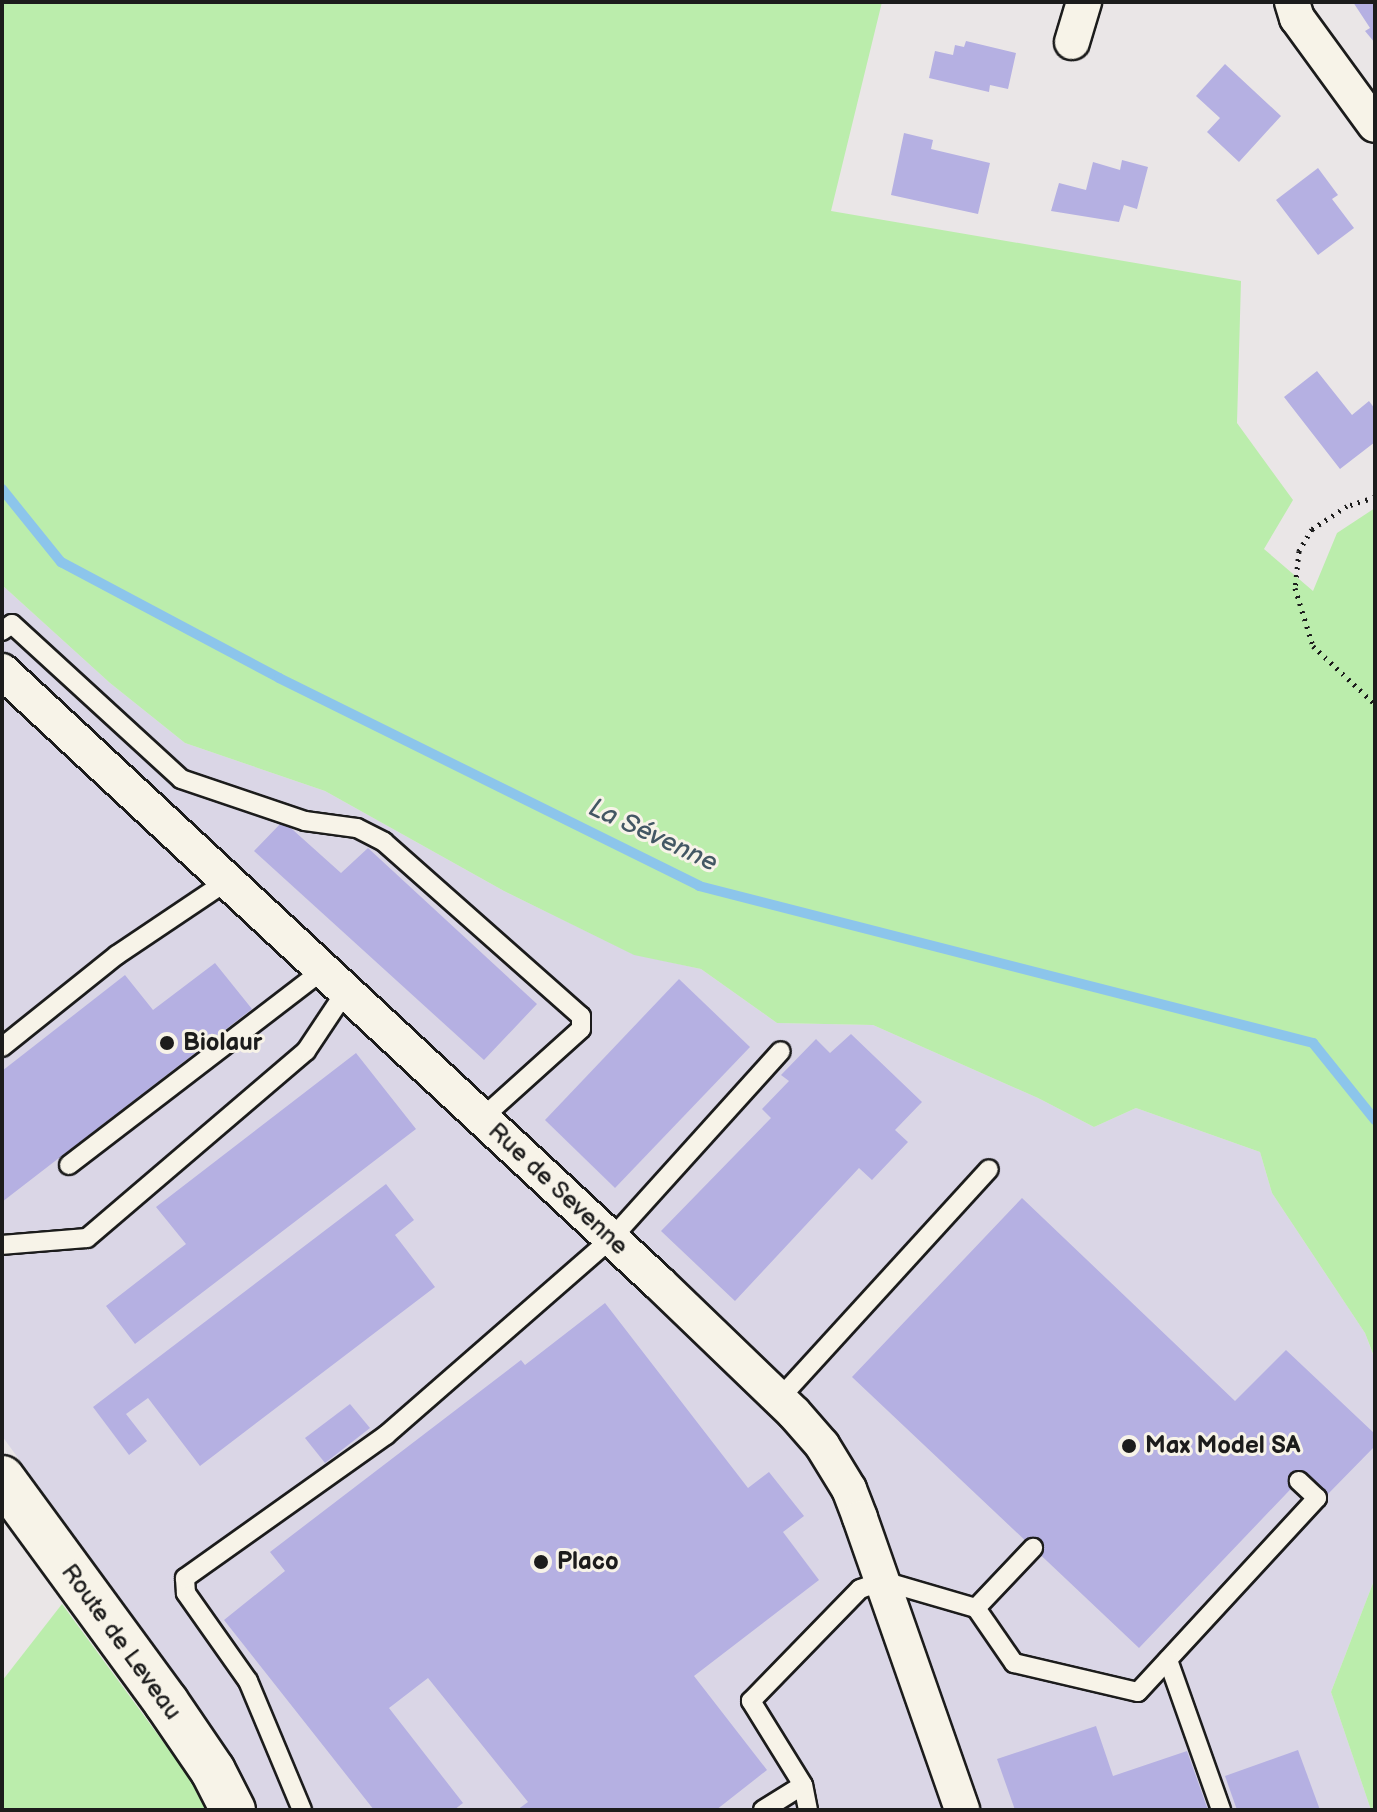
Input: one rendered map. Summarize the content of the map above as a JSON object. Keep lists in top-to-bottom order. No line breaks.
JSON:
{"streets":{"street":["Rue de Sevenne","Route de Leveau"]},"water":["La Sévenne"],"places":["Biolaur","Max Model SA","Placo"]}
